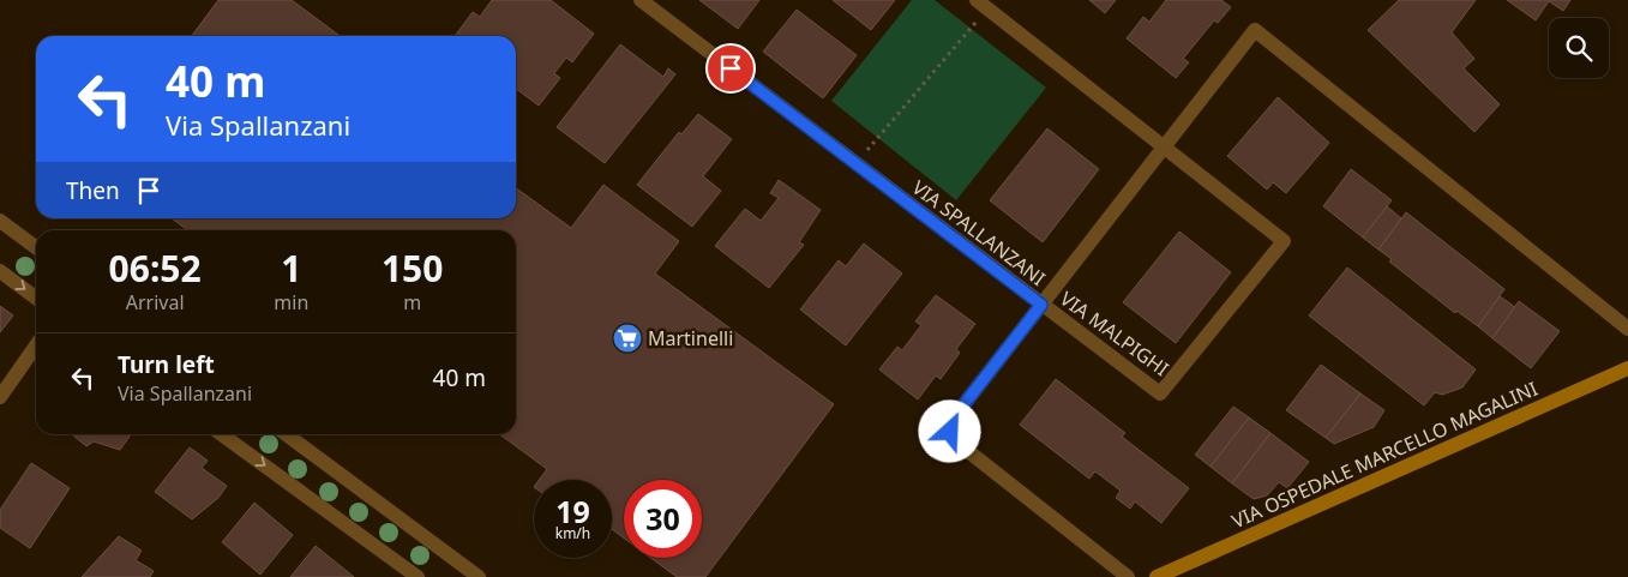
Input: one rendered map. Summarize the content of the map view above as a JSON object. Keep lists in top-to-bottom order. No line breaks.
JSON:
{"streets":{"street":["VIA SPALLANZANI","VIA MALPIGHI","VIA OSPEDALE MARCELLO MAGALINI"]},"crossings":[["VIA SPALLANZANI","VIA MALPIGHI"]],"places":{"supermarket":["Martinelli"]},"page":{"turn":["40 m","Via Spallanzani"],"then":"Then","eta":["06:52","Arrival","1","min","150","m"],"list":[{"name":"Turn left","note":"Via Spallanzani","value":"40 m"}],"speed":"19 km/h","limit":"30"}}
